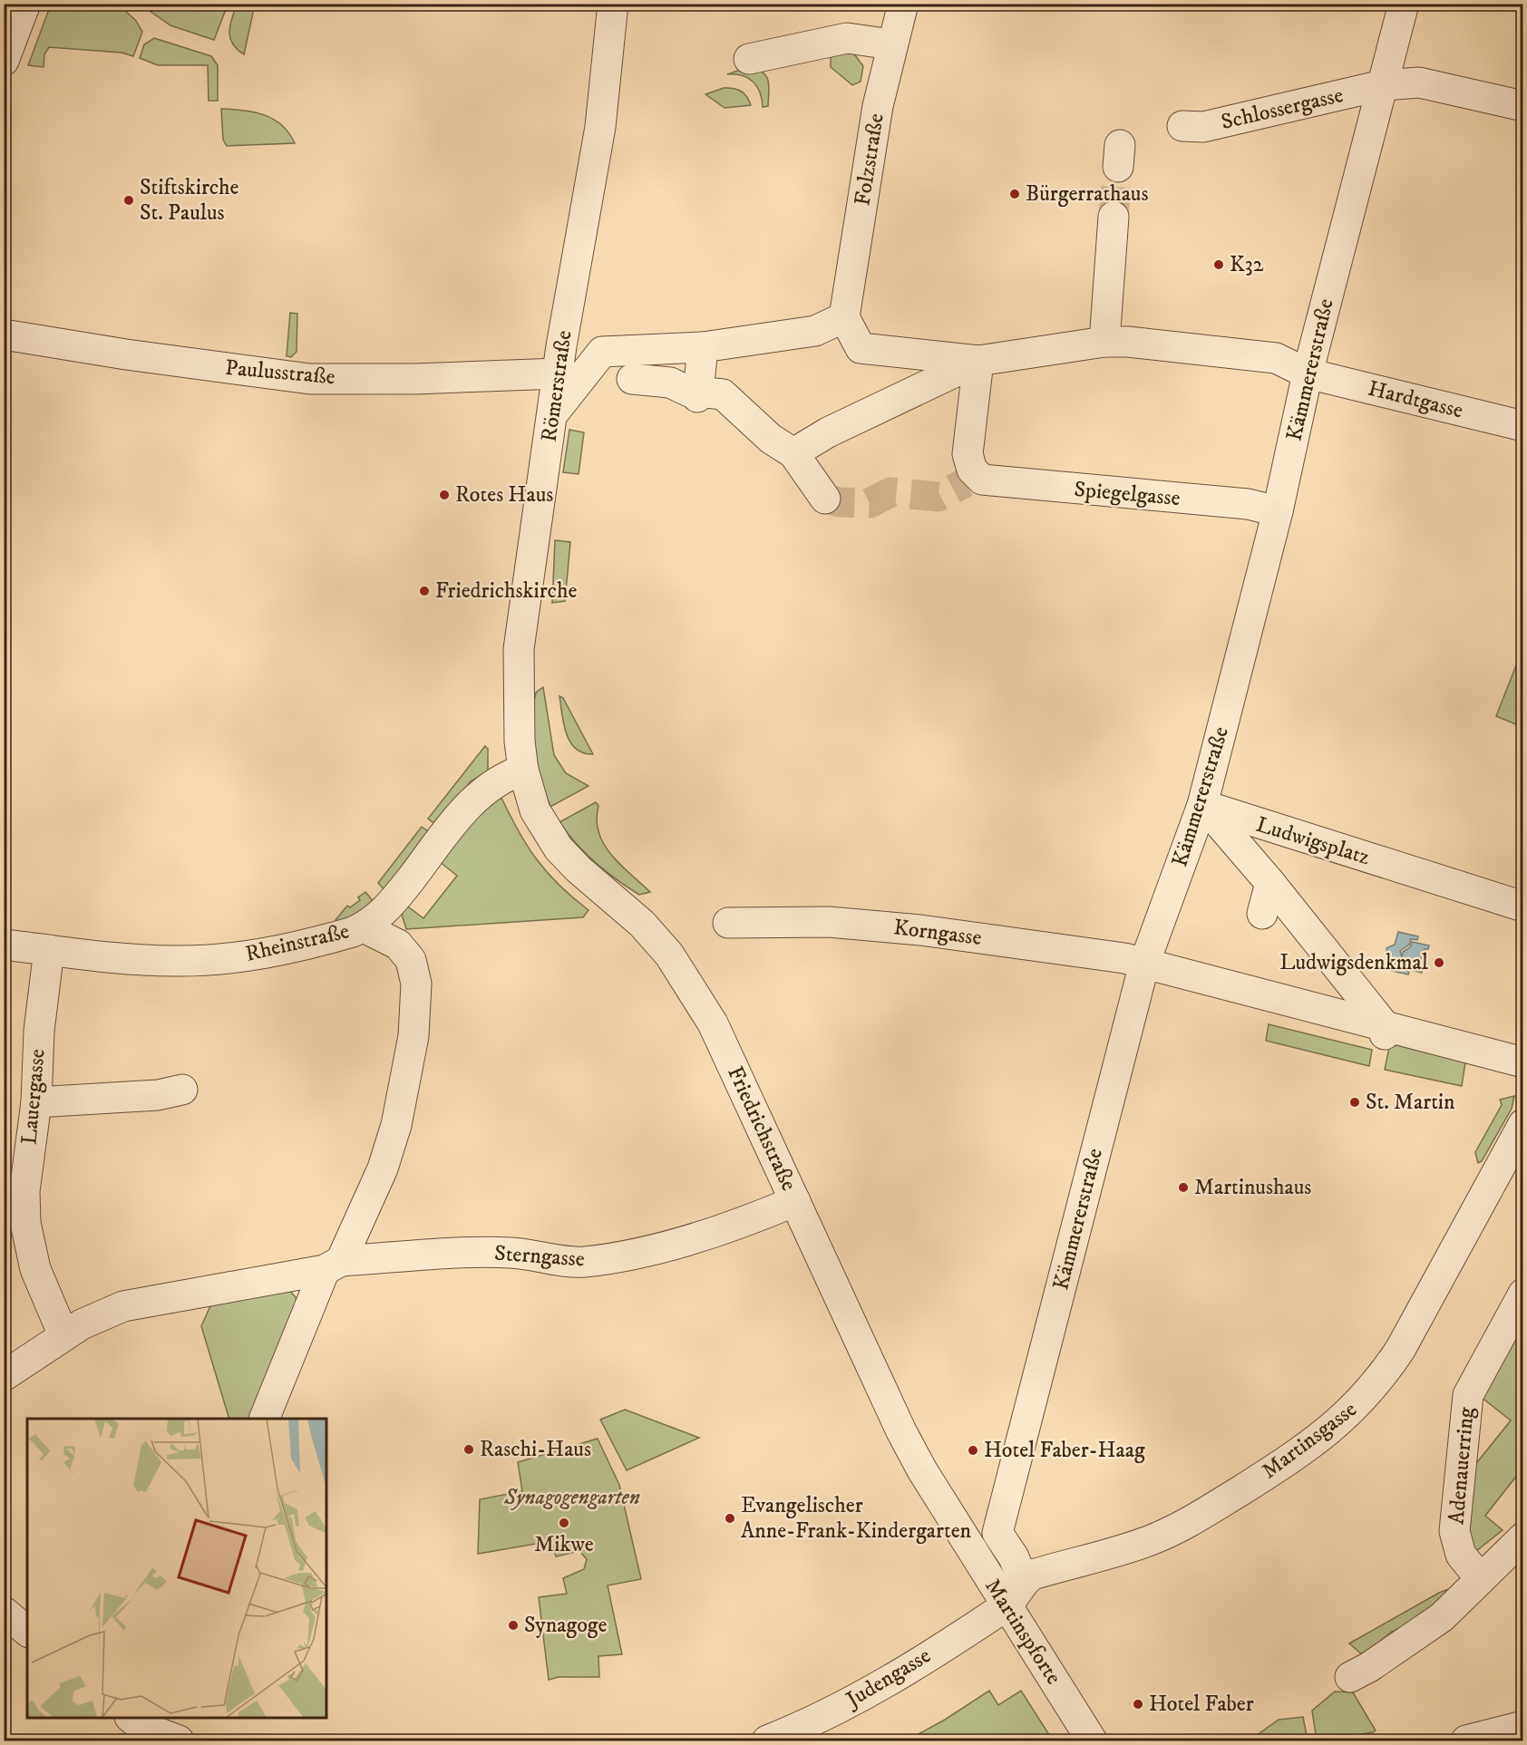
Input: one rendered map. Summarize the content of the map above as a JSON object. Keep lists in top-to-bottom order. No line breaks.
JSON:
{"streets":{"street":["Schlossergasse","Folzstraße","Kämmererstraße","Paulusstraße","Römerstraße","Hardtgasse","Spiegelgasse","Ludwigsplatz","Korngasse","Rheinstraße","Lauergasse","Friedrichstraße","Sterngasse","Martinsgasse","Adenauerring","Martinspforte","Judengasse"]},"crossings":[["Schlossergasse","Kämmererstraße"],["Kämmererstraße","Hardtgasse"],["Kämmererstraße","Spiegelgasse"],["Kämmererstraße","Ludwigsplatz"],["Kämmererstraße","Korngasse"],["Kämmererstraße","Martinsgasse"],["Paulusstraße","Römerstraße"],["Römerstraße","Rheinstraße"],["Römerstraße","Friedrichstraße"],["Hardtgasse","Spiegelgasse"],["Rheinstraße","Lauergasse"],["Rheinstraße","Friedrichstraße"],["Lauergasse","Sterngasse"],["Friedrichstraße","Sterngasse"],["Friedrichstraße","Martinspforte"],["Martinspforte","Judengasse"]],"parks":["Synagogengarten"],"places":["Bürgerrathaus","Stiftskirche St. Paulus","K32","Rotes Haus","Friedrichskirche","Ludwigsdenkmal","St. Martin","Martinushaus","Raschi-Haus","Hotel Faber-Haag","Evangelischer Anne-Frank-Kindergarten","Mikwe","Synagoge","Hotel Faber"]}
